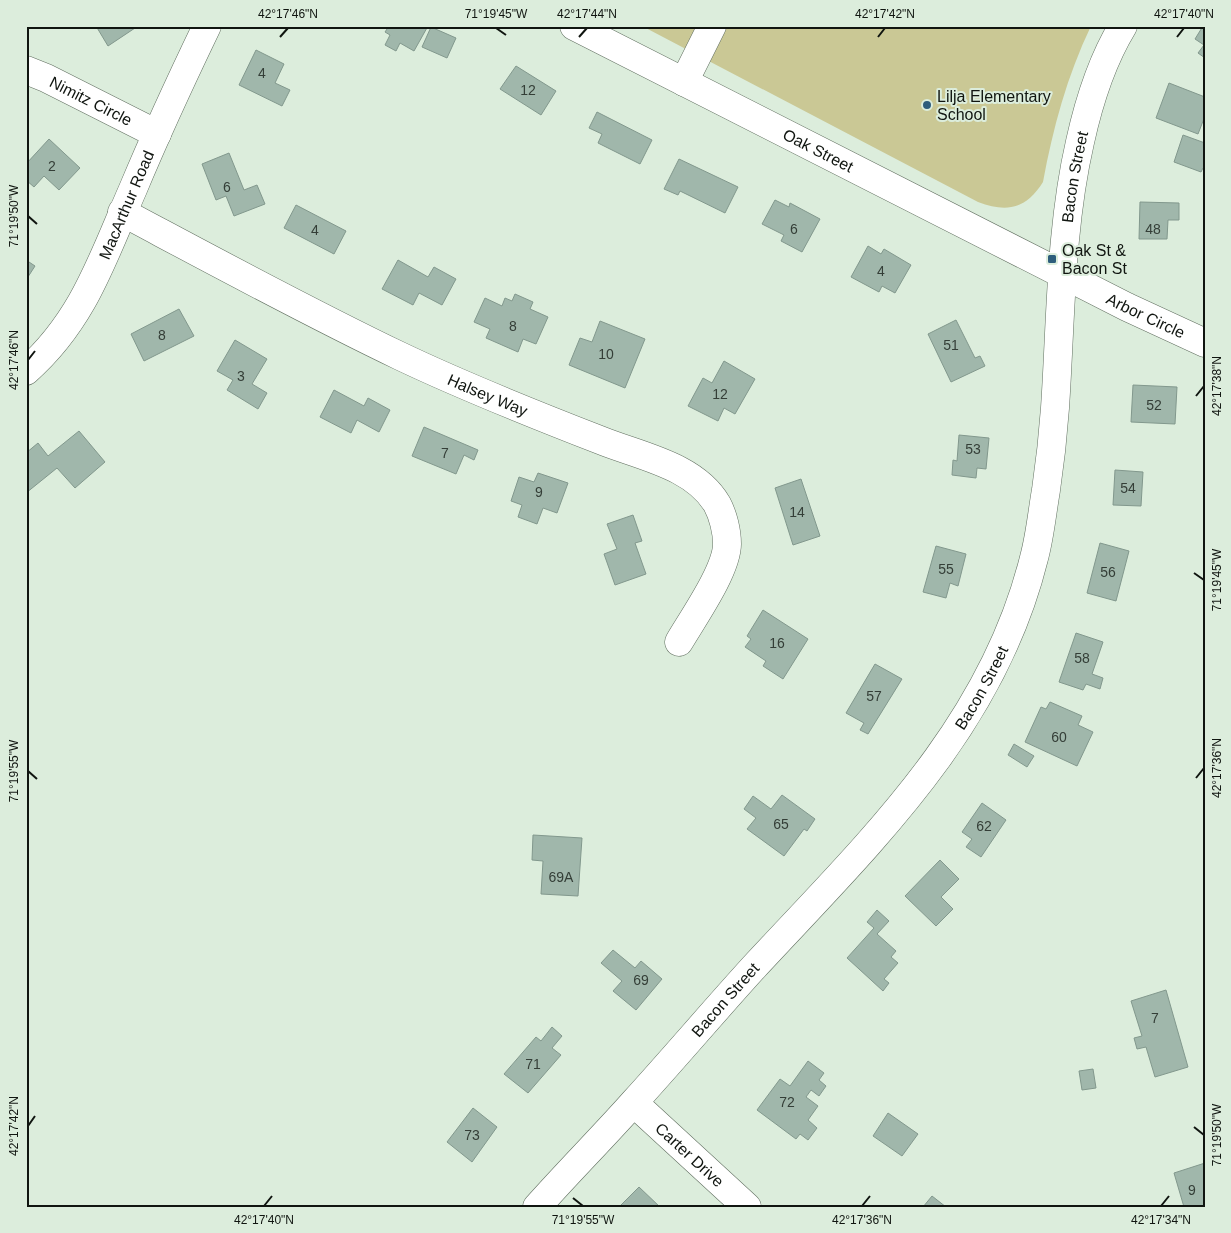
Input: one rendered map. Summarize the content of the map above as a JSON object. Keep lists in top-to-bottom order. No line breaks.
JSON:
{"streets":{"street":["Nimitz Circle","Oak Street","Bacon Street","MacArthur Road","Arbor Circle","Halsey Way","Carter Drive"]},"crossings":[["Nimitz Circle","MacArthur Road"],["Oak Street","Bacon Street"],["Oak Street","Arbor Circle"],["Bacon Street","Arbor Circle"],["Bacon Street","Carter Drive"],["MacArthur Road","Halsey Way"]],"places":{"other":["Lilja Elementary School"],"transit":["Oak St & Bacon St"]},"house_numbers":["4","12","2","6","6","48","4","4","8","8","51","10","3","12","52","53","7","54","9","14","55","56","16","58","57","60","65","62","69A","69","7","71","72","73","9"],"coordinates":["42°17'46\"N","71°19'45\"W","42°17'44\"N","42°17'42\"N","42°17'40\"N","71°19'50\"W","42°17'38\"N","42°17'36\"N","71°19'55\"W","42°17'34\"N"]}
